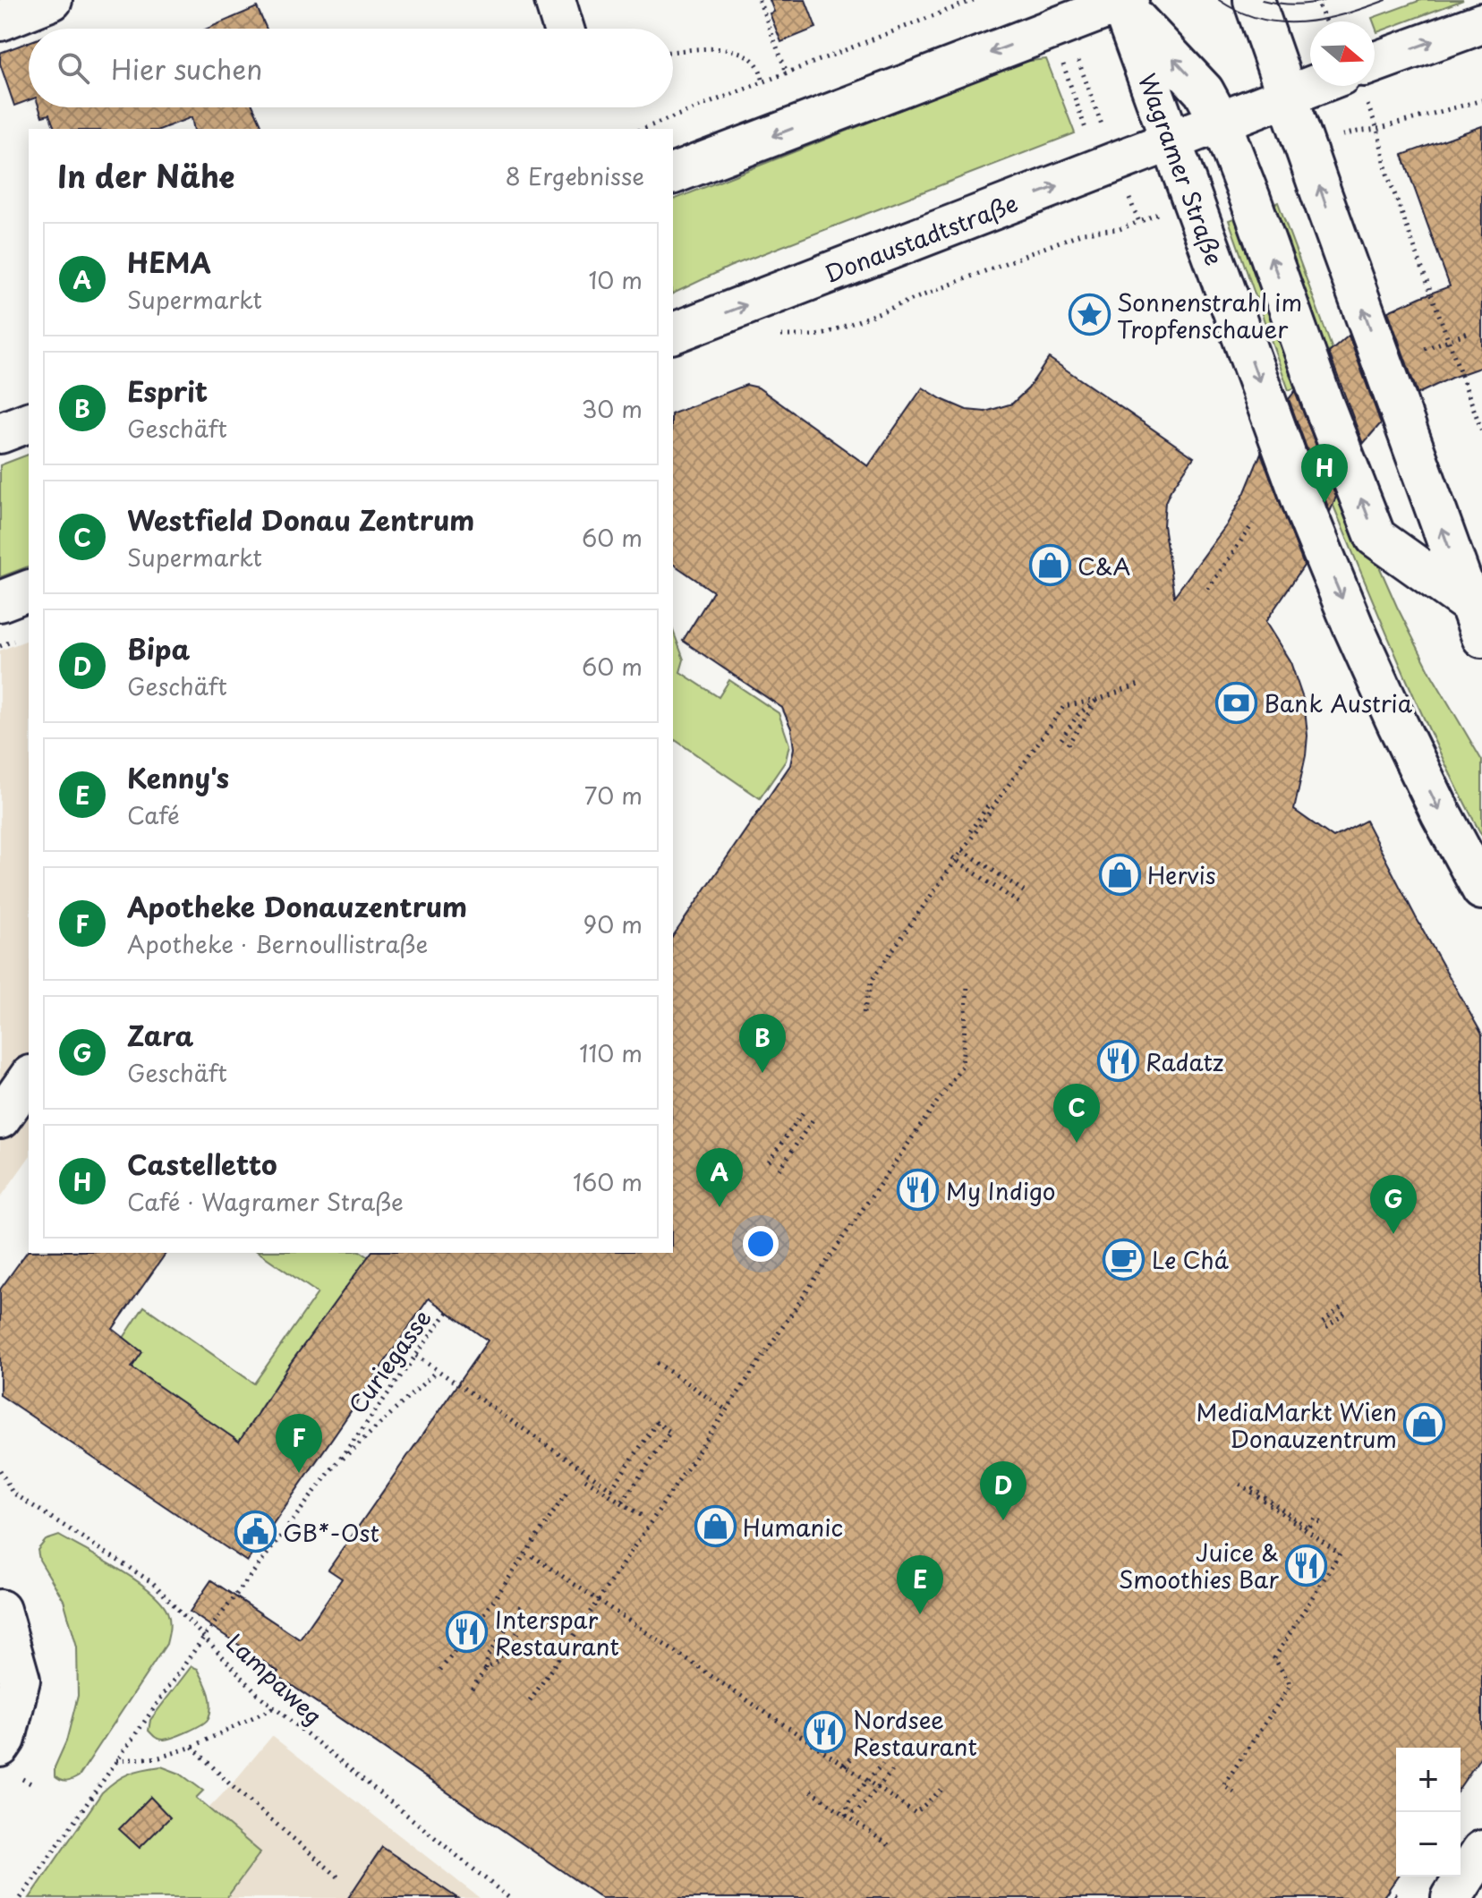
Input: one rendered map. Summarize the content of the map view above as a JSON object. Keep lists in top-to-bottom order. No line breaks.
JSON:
{"streets":{"main road":["Wagramer Straße","Donaustadtstraße"],"path":["Curiegasse","Lampaweg"]},"crossings":[["Wagramer Straße","Donaustadtstraße"],["Curiegasse","Lampaweg"]],"places":{"place":["Sonnenstrahl im Tropfenschauer"],"shop":["C&A","Hervis","MediaMarkt Wien Donauzentrum","Humanic"],"bank":["Bank Austria"],"restaurant":["Radatz","My Indigo","Juice & Smoothies Bar","Interspar Restaurant","Nordsee Restaurant"],"cafe":["Le Chá"],"public building":["GB*-Ost"]},"north":"right","page":{"search":"Hier suchen","heading":["In der Nähe","8 Ergebnisse"],"list":[{"mark":"A","name":"HEMA","note":"Supermarkt","value":"10 m"},{"mark":"B","name":"Esprit","note":"Geschäft","value":"30 m"},{"mark":"C","name":"Westfield Donau Zentrum","note":"Supermarkt","value":"60 m"},{"mark":"D","name":"Bipa","note":"Geschäft","value":"60 m"},{"mark":"E","name":"Kenny's","note":"Café","value":"70 m"},{"mark":"F","name":"Apotheke Donauzentrum","note":"Apotheke · Bernoullistraße","value":"90 m"},{"mark":"G","name":"Zara","note":"Geschäft","value":"110 m"},{"mark":"H","name":"Castelletto","note":"Café · Wagramer Straße","value":"160 m"}],"pins":["H","B","C","A","G","F","D","E"],"map_buttons":["+","−"]}}
